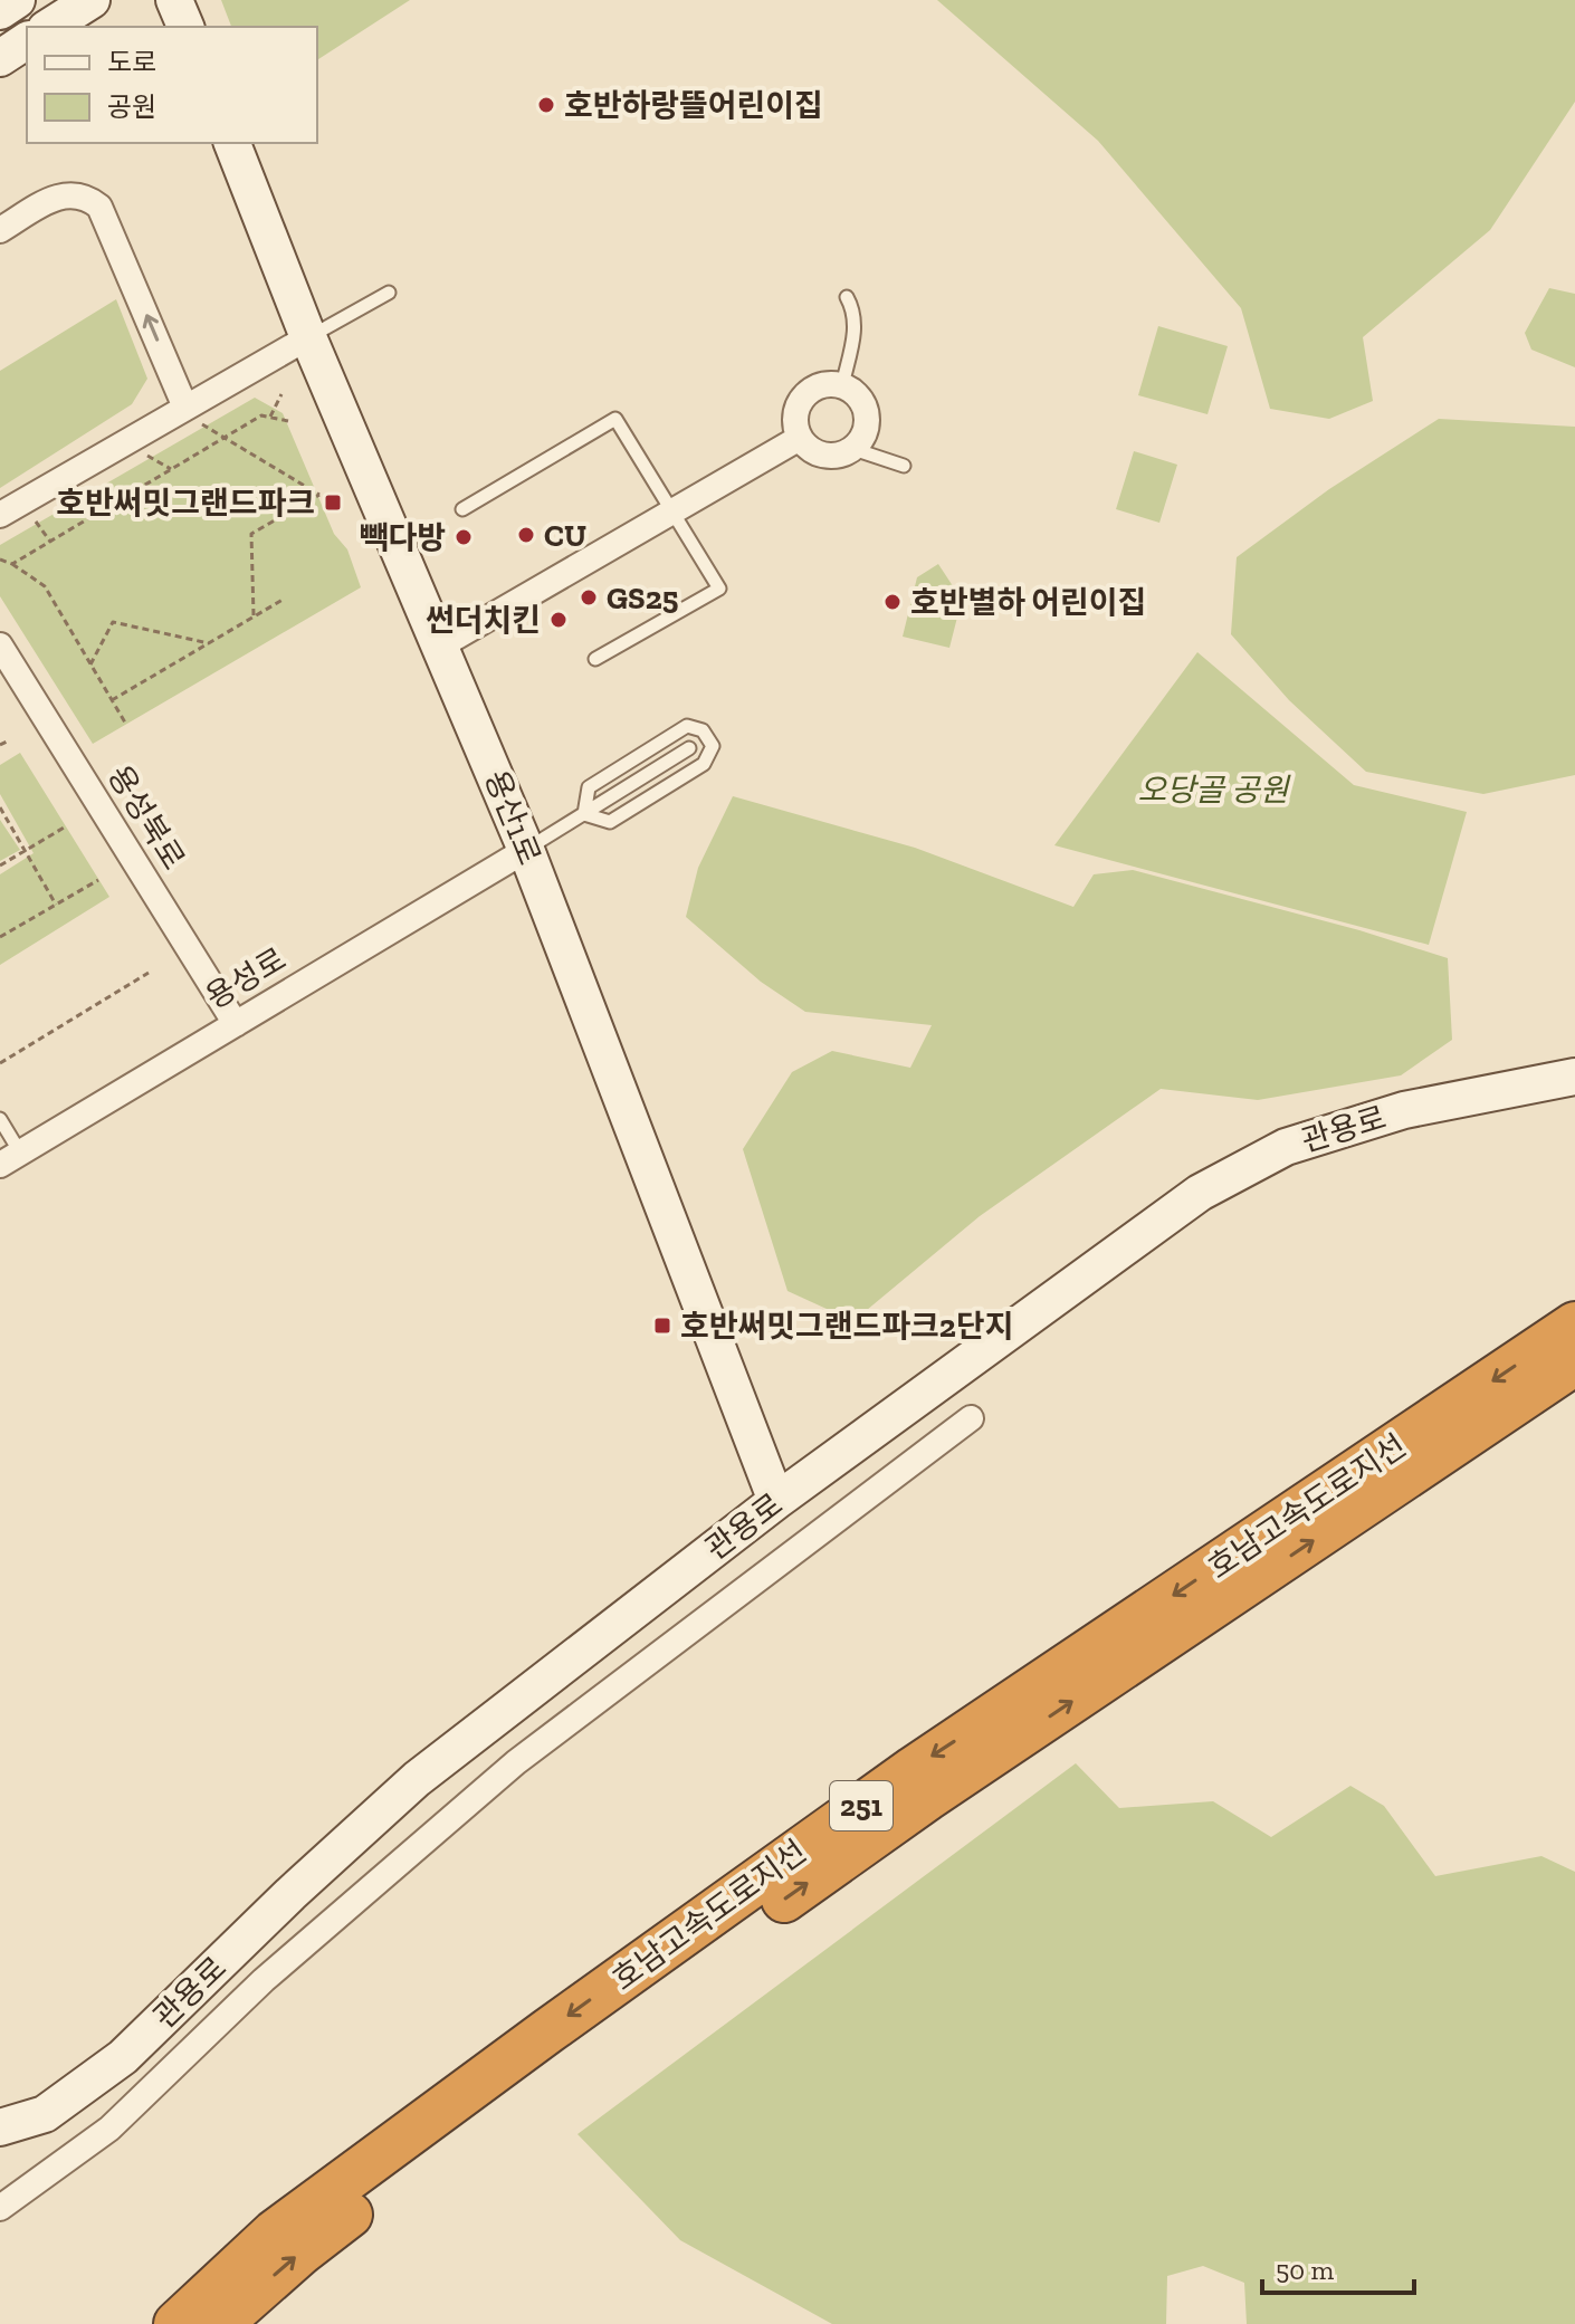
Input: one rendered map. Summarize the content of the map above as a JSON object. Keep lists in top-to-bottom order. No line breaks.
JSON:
{"streets":{"highway":["호남고속도로지선","251"],"main road":["용산1로","관용로"],"street":["용성북로","용성로"]},"crossings":[["용성북로","용성로"],["용산1로","용성로"],["용산1로","관용로"]],"parks":["오당골 공원"],"places":{"other":["호반하랑뜰어린이집","CU","빽다방","GS25","호반별하 어린이집","썬더치킨"],"transit":["호반써밋그랜드파크","호반써밋그랜드파크2단지"]},"legend":["도로","공원"],"scale_bar":"50 m"}
